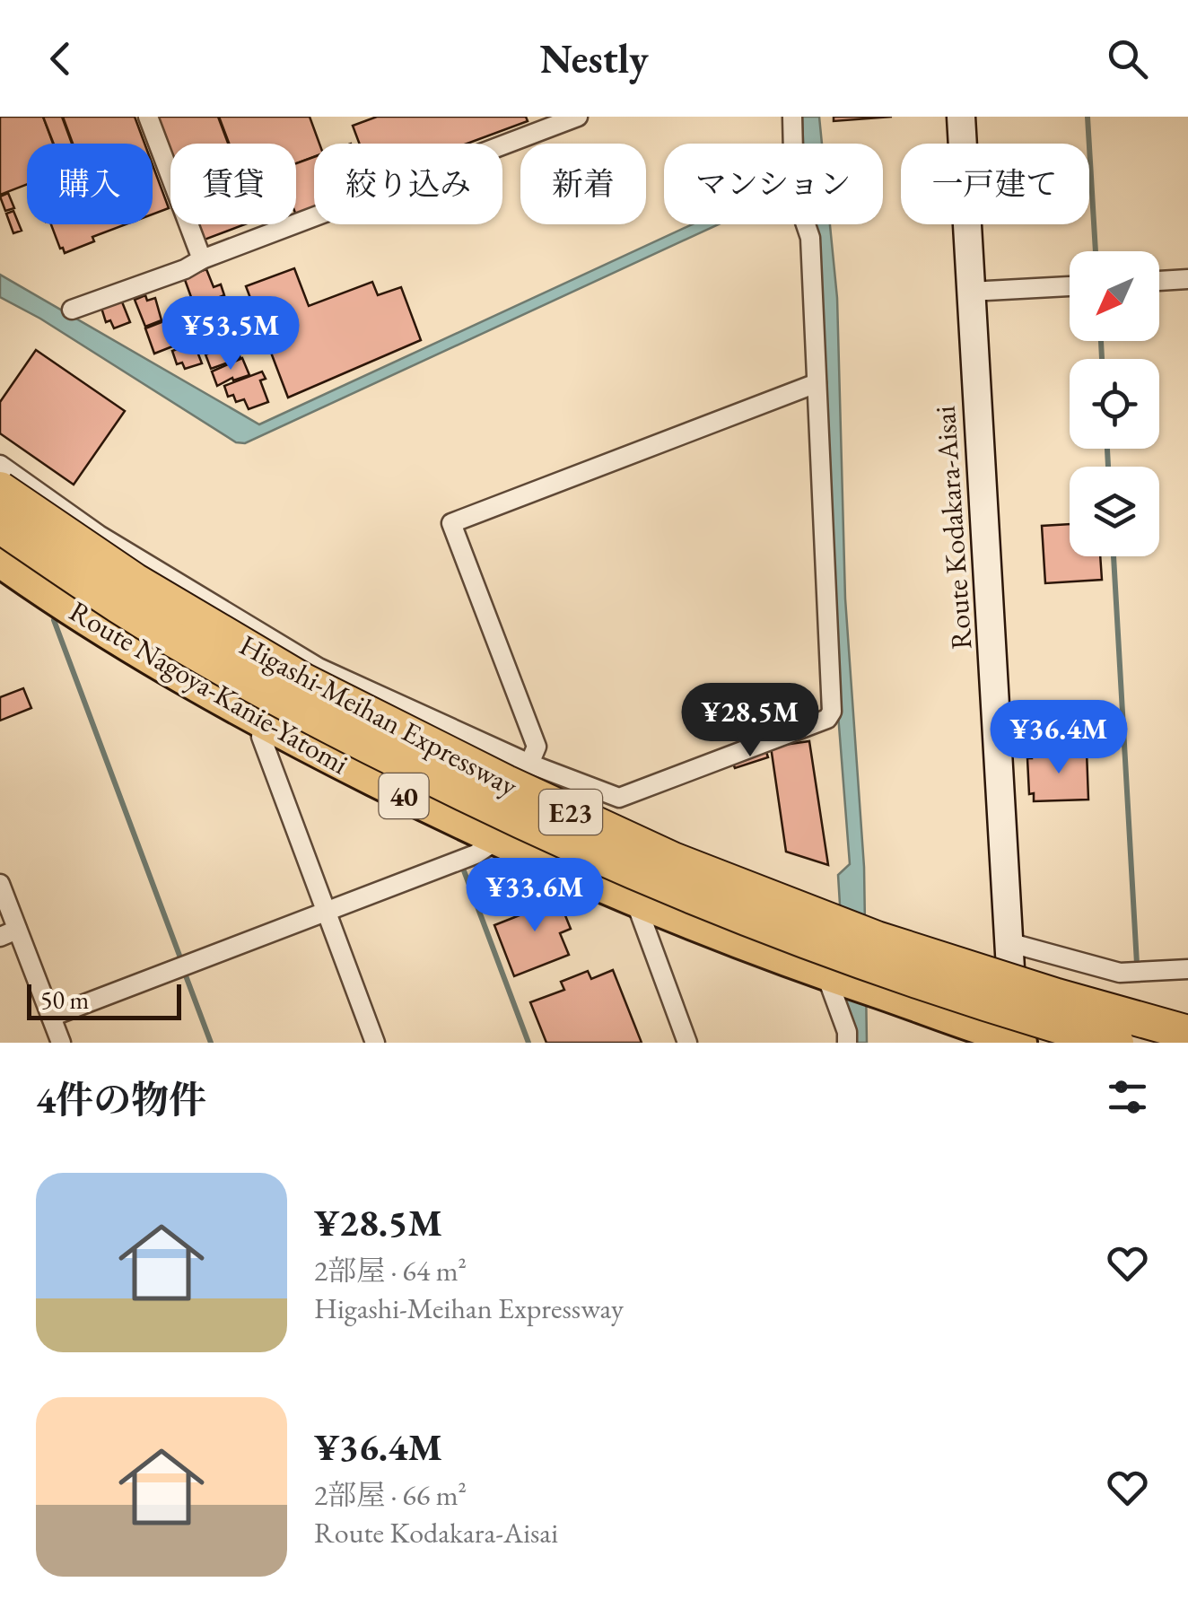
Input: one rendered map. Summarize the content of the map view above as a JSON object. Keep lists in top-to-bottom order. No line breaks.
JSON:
{"streets":{"highway":["Higashi-Meihan Expressway","E23"],"main road":["Route Kodakara-Aisai","Route Nagoya-Kanie-Yatomi","40"]},"crossings":[["Route Kodakara-Aisai","Route Nagoya-Kanie-Yatomi"]],"scale_bar":"50 m","north":"bottom left","page":{"header":"Nestly","chip":["購入","賃貸","絞り込み","新着","マンション","一戸建て"],"price":["¥53.5M","¥28.5M","¥36.4M","¥33.6M"],"scale":"50 m","heading":"4件の物件","list":[{"name":"¥28.5M","note":"2部屋 · 64 m² · Higashi-Meihan Expressway"},{"name":"¥36.4M","note":"2部屋 · 66 m² · Route Kodakara-Aisai"}]}}
